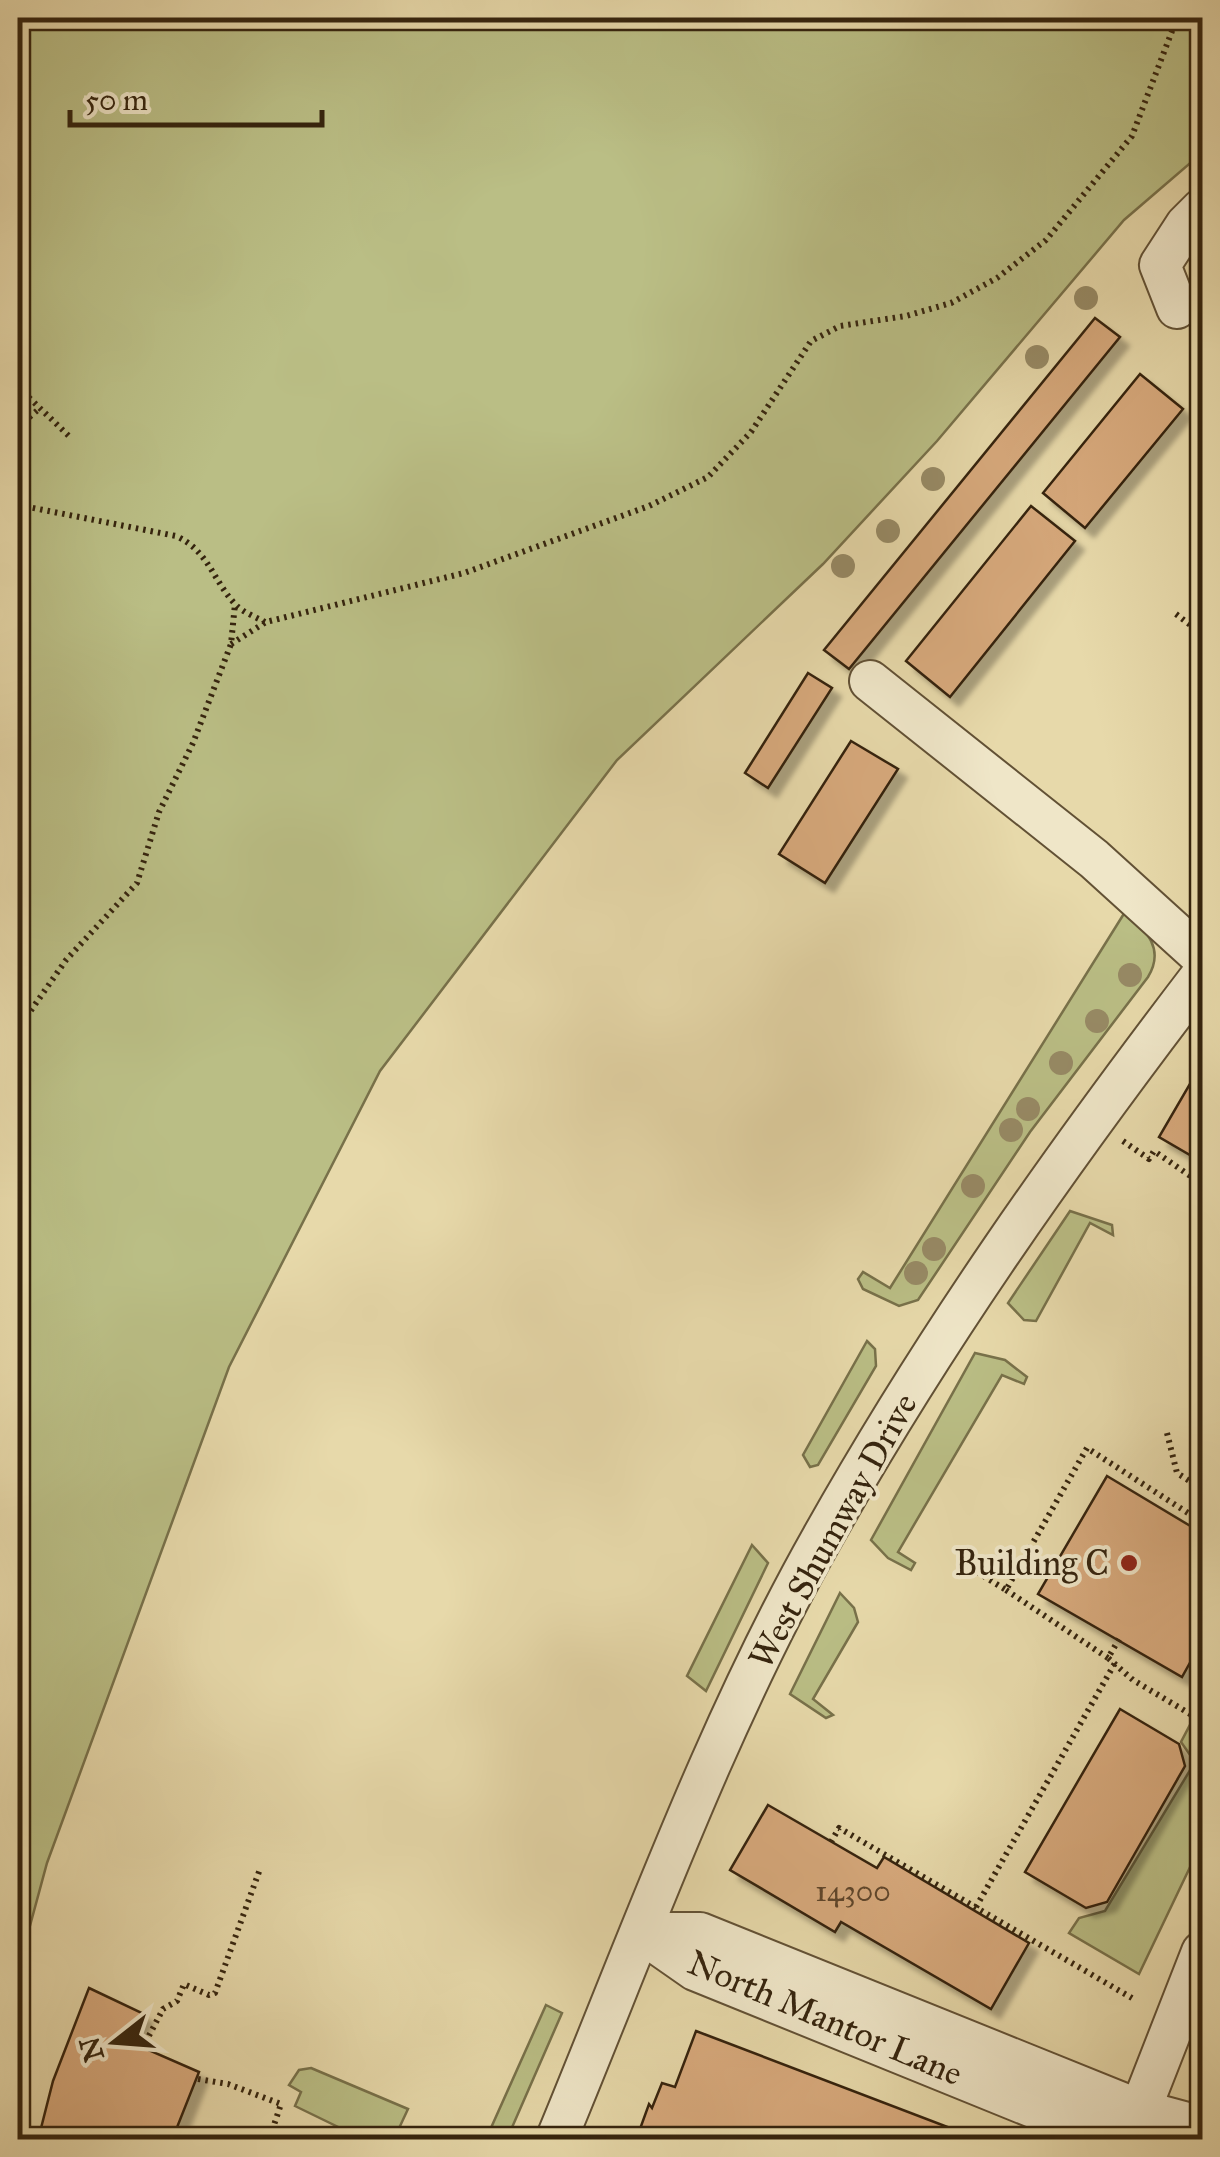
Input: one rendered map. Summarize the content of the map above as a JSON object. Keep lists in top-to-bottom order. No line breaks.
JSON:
{"streets":{"street":["West Shumway Drive","North Mantor Lane"]},"crossings":[["West Shumway Drive","North Mantor Lane"]],"places":["Building C"],"house_numbers":["14300"],"scale_bar":"50 m","north":"left"}
